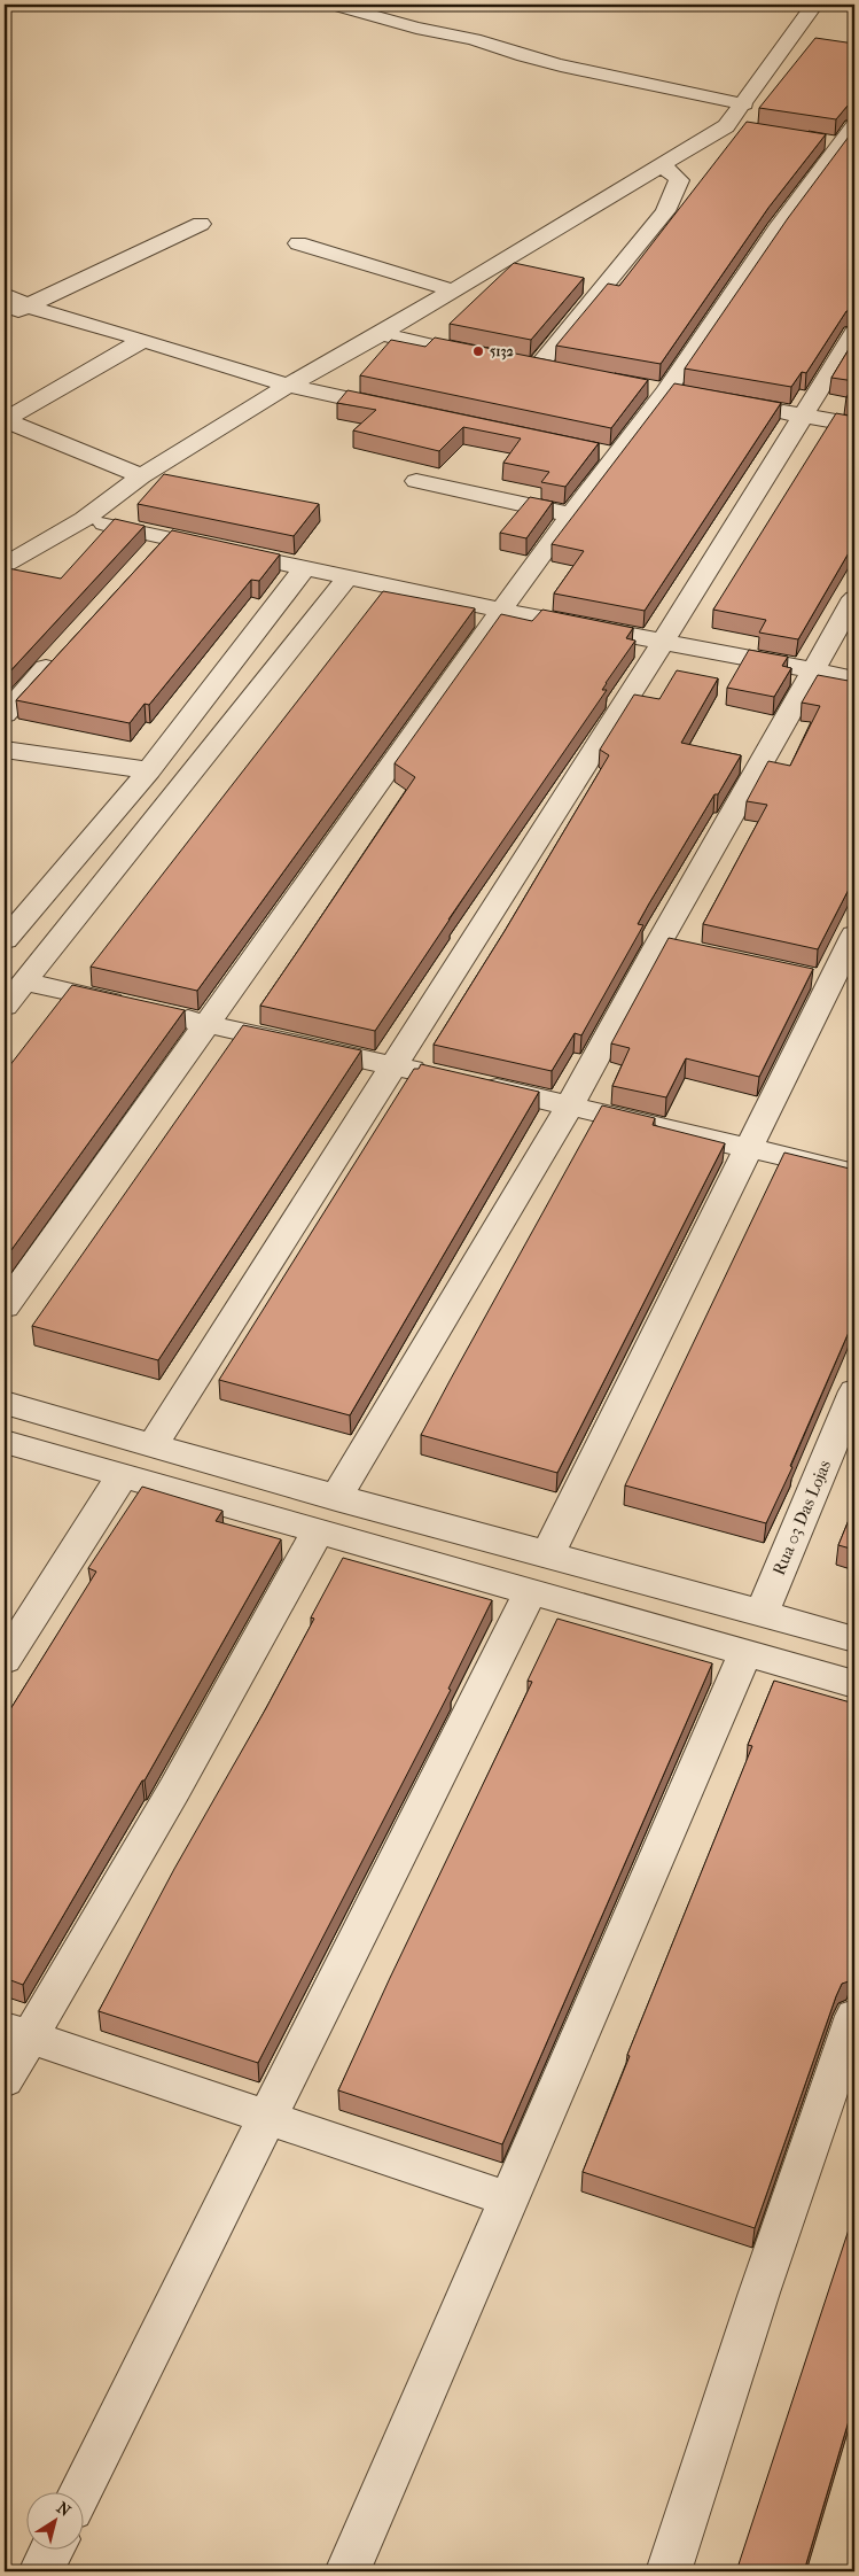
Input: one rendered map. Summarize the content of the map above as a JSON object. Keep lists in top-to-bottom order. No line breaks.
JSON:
{"streets":{"street":["Rua 03 Das Lojas"]},"places":["5132"],"north":"top right"}
